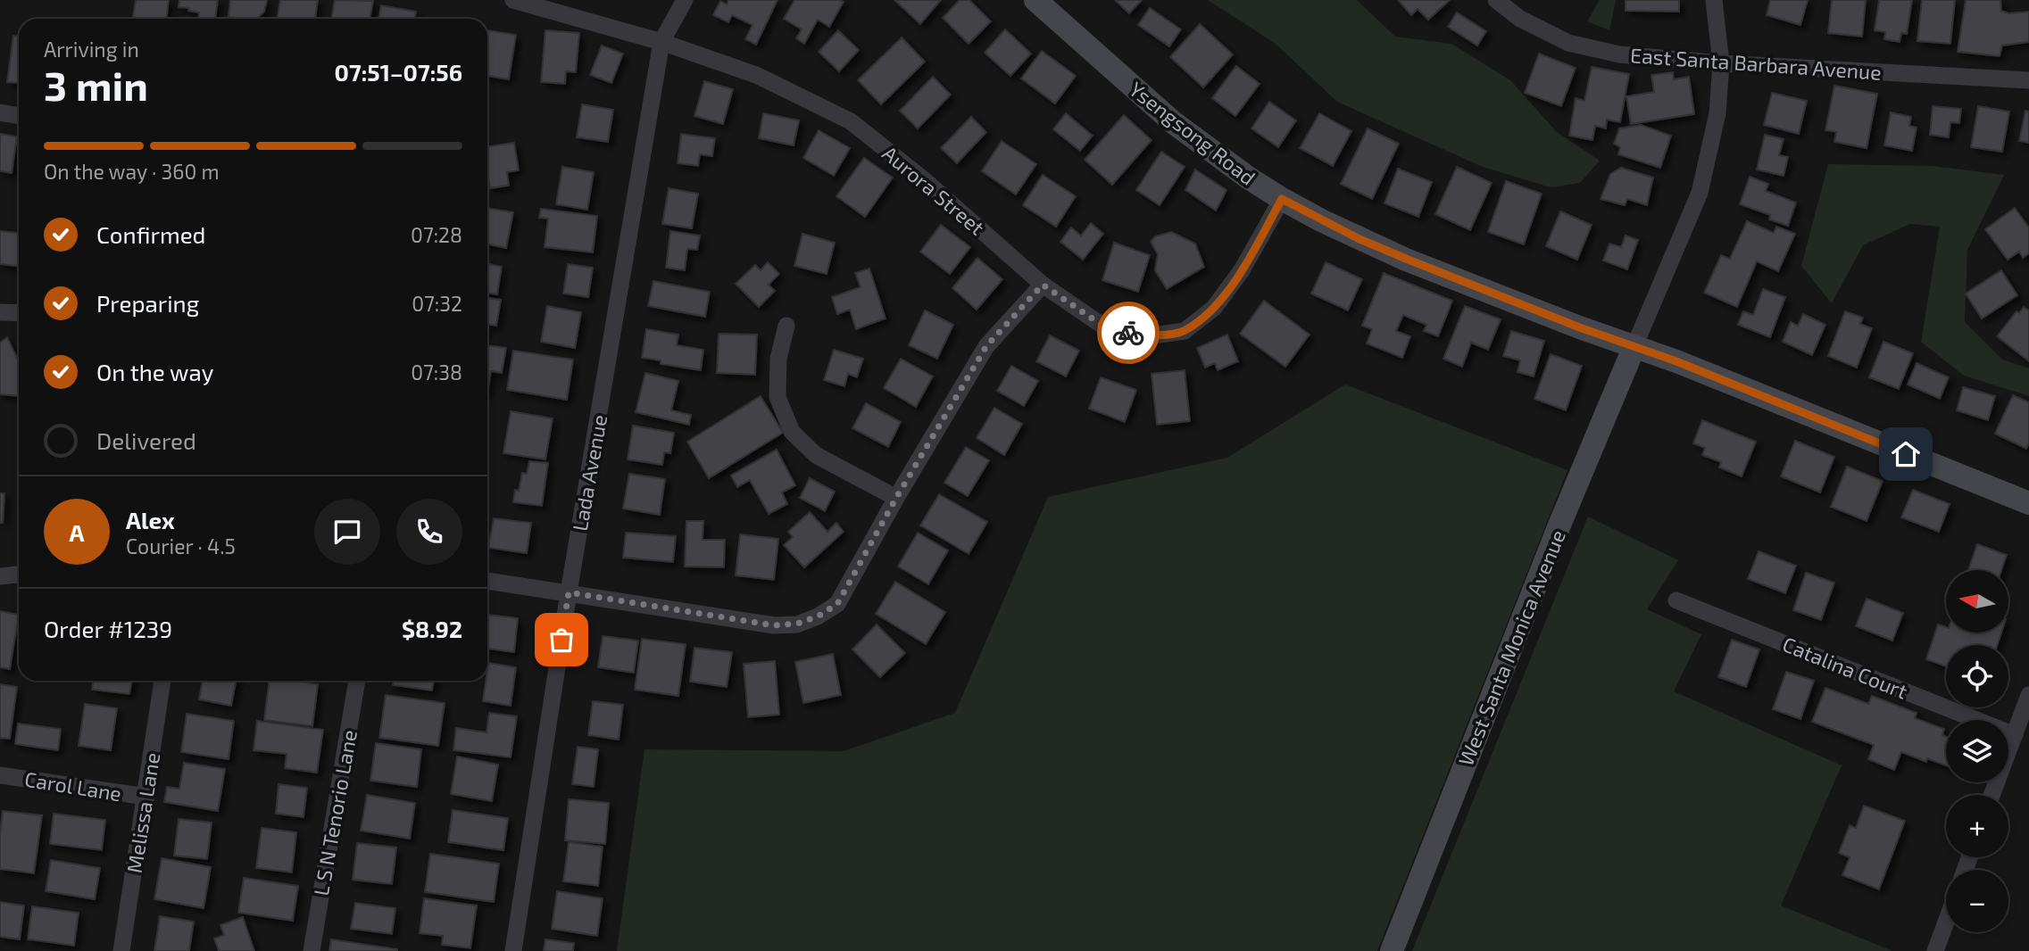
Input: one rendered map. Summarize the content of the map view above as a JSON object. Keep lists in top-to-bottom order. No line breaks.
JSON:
{"streets":{"main road":["Ysengsong Road","West Santa Monica Avenue"],"street":["East Santa Barbara Avenue","Aurora Street","Lada Avenue","Catalina Court","Carol Lane","Melissa Lane","L S N Tenorio Lane"]},"crossings":[["Ysengsong Road","Aurora Street"],["Ysengsong Road","West Santa Monica Avenue"],["Aurora Street","Lada Avenue"],["Carol Lane","Melissa Lane"]],"north":"left","page":{"heading":["3 min","Arriving in","07:51–07:56"],"panel":["Alex","Courier · 4.5","Order #1239","$8.92"],"bar":"On the way · 360 m","list":[["Confirmed","07:28"],["Preparing","07:32"],["On the way","07:38"],"Delivered"],"round":"A","map_buttons":["+","−"]}}
